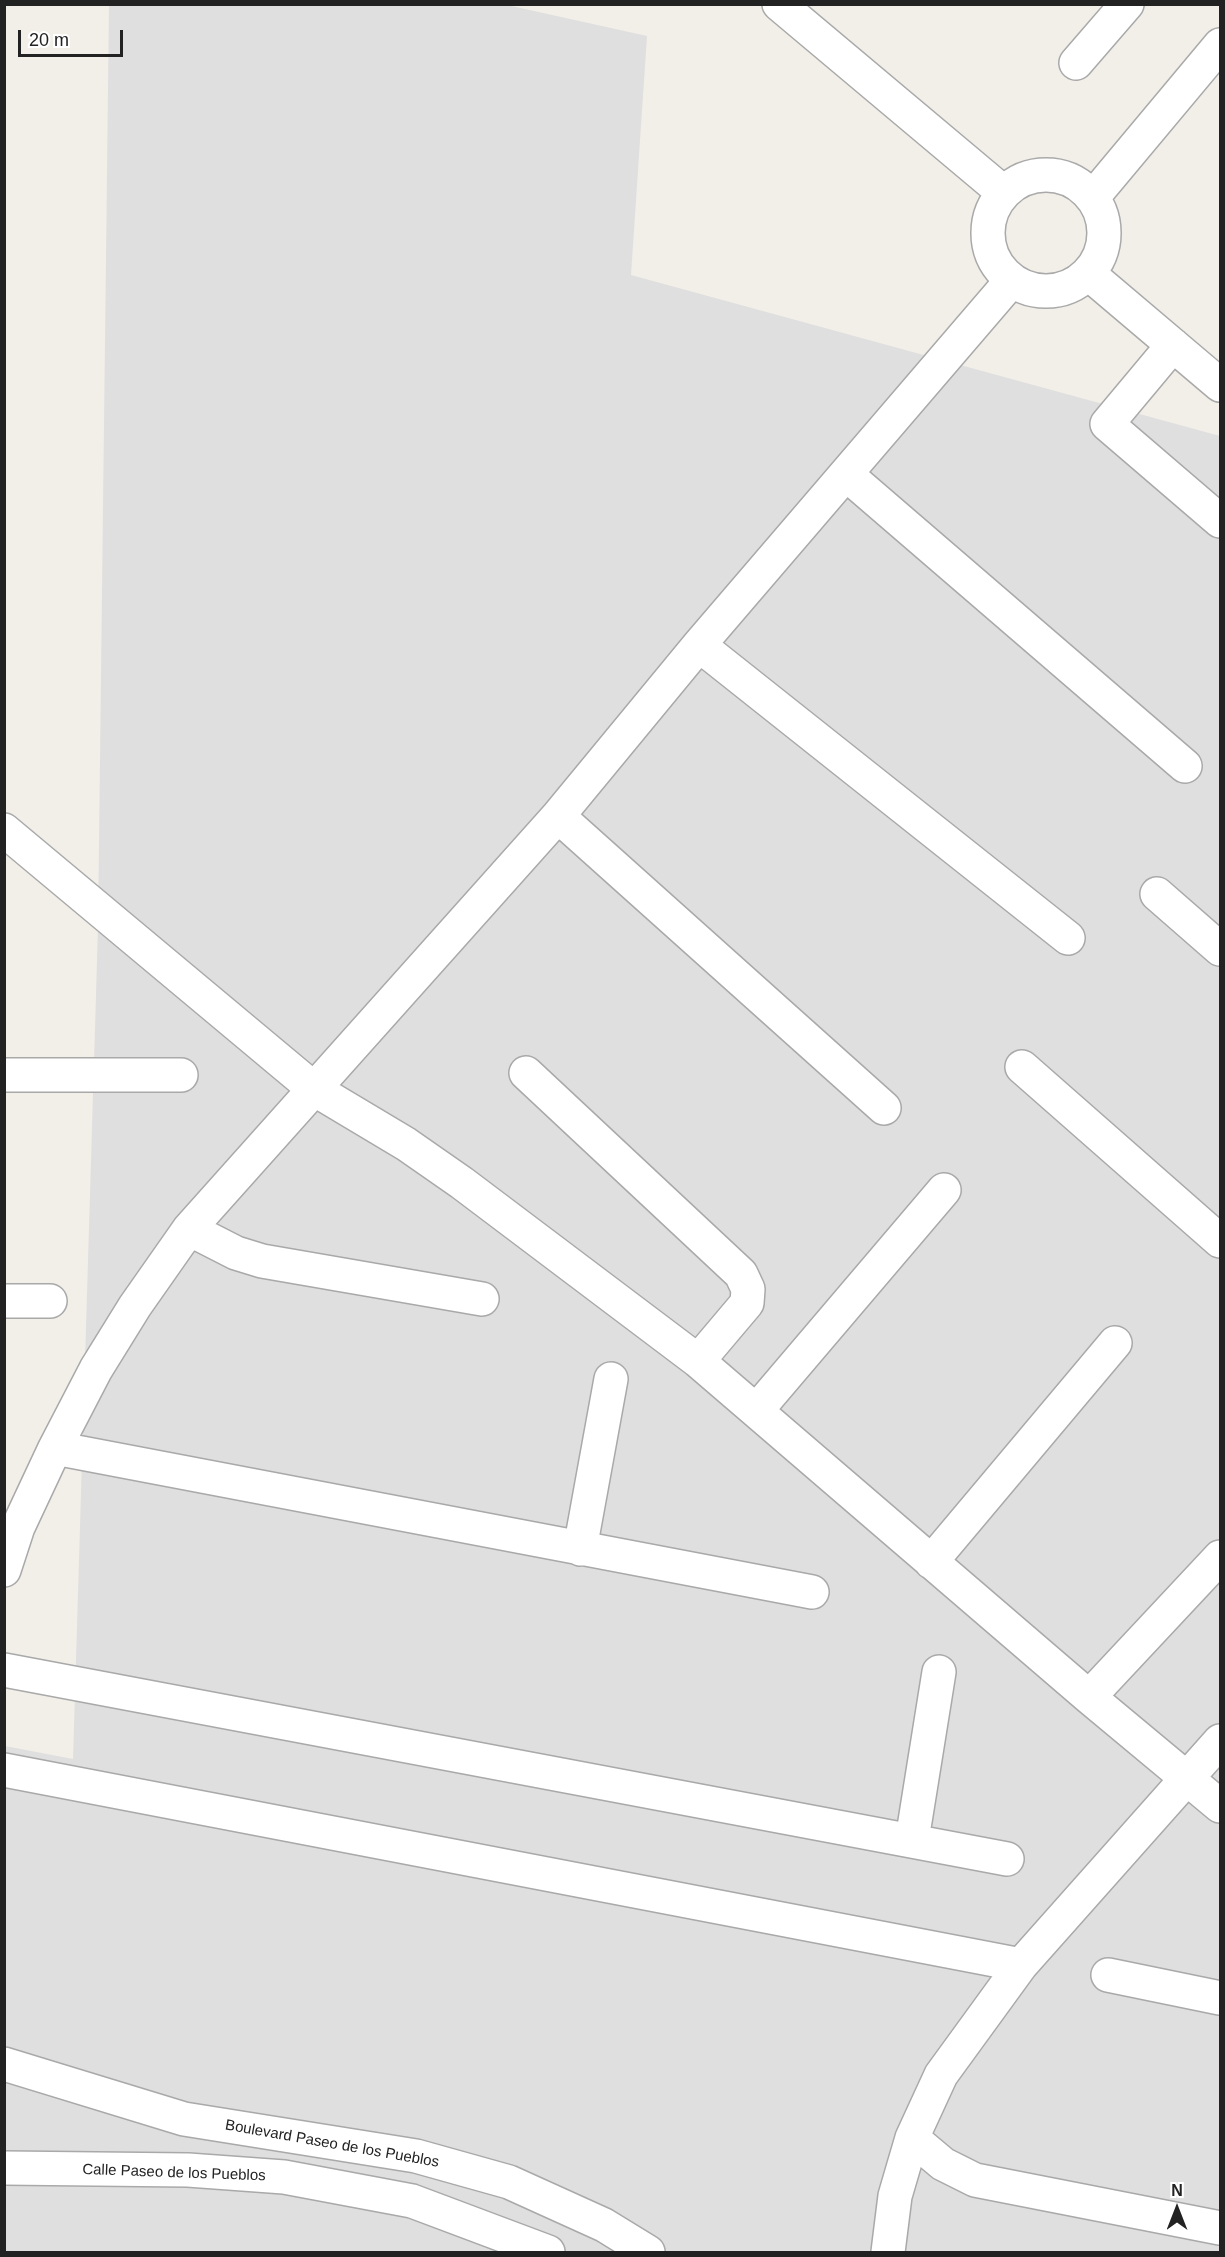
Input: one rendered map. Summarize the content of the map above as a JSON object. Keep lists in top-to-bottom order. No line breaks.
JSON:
{"streets":{"street":["Boulevard Paseo de los Pueblos","Calle Paseo de los Pueblos"]},"scale_bar":"20 m","north":"top"}
